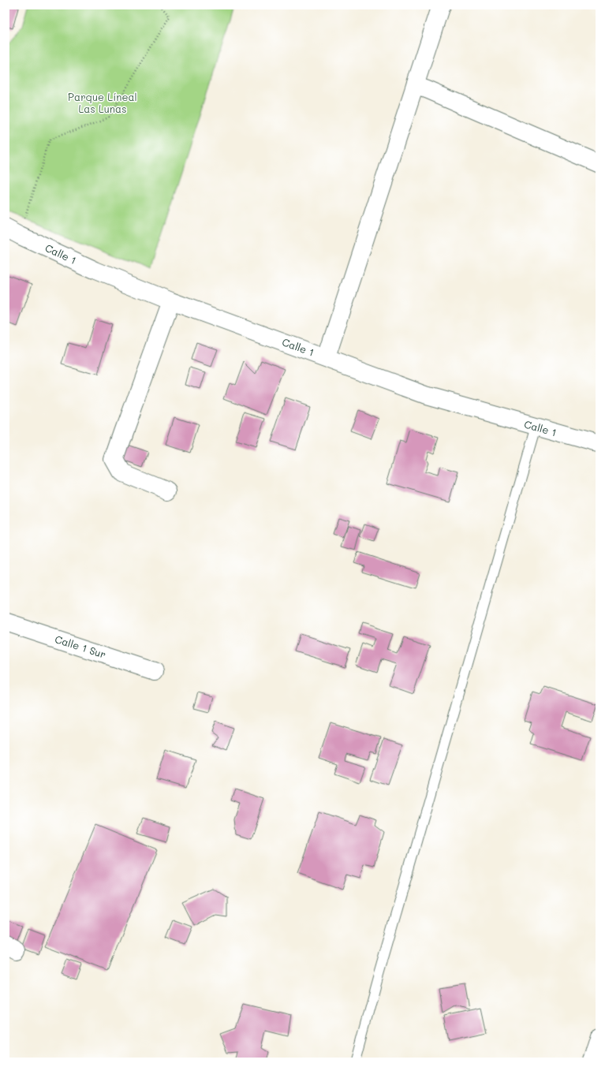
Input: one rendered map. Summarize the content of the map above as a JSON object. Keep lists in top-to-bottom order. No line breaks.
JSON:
{"streets":{"street":["Calle 1","Calle 1 Sur"]},"parks":["Parque Líneal Las Lunas"]}
